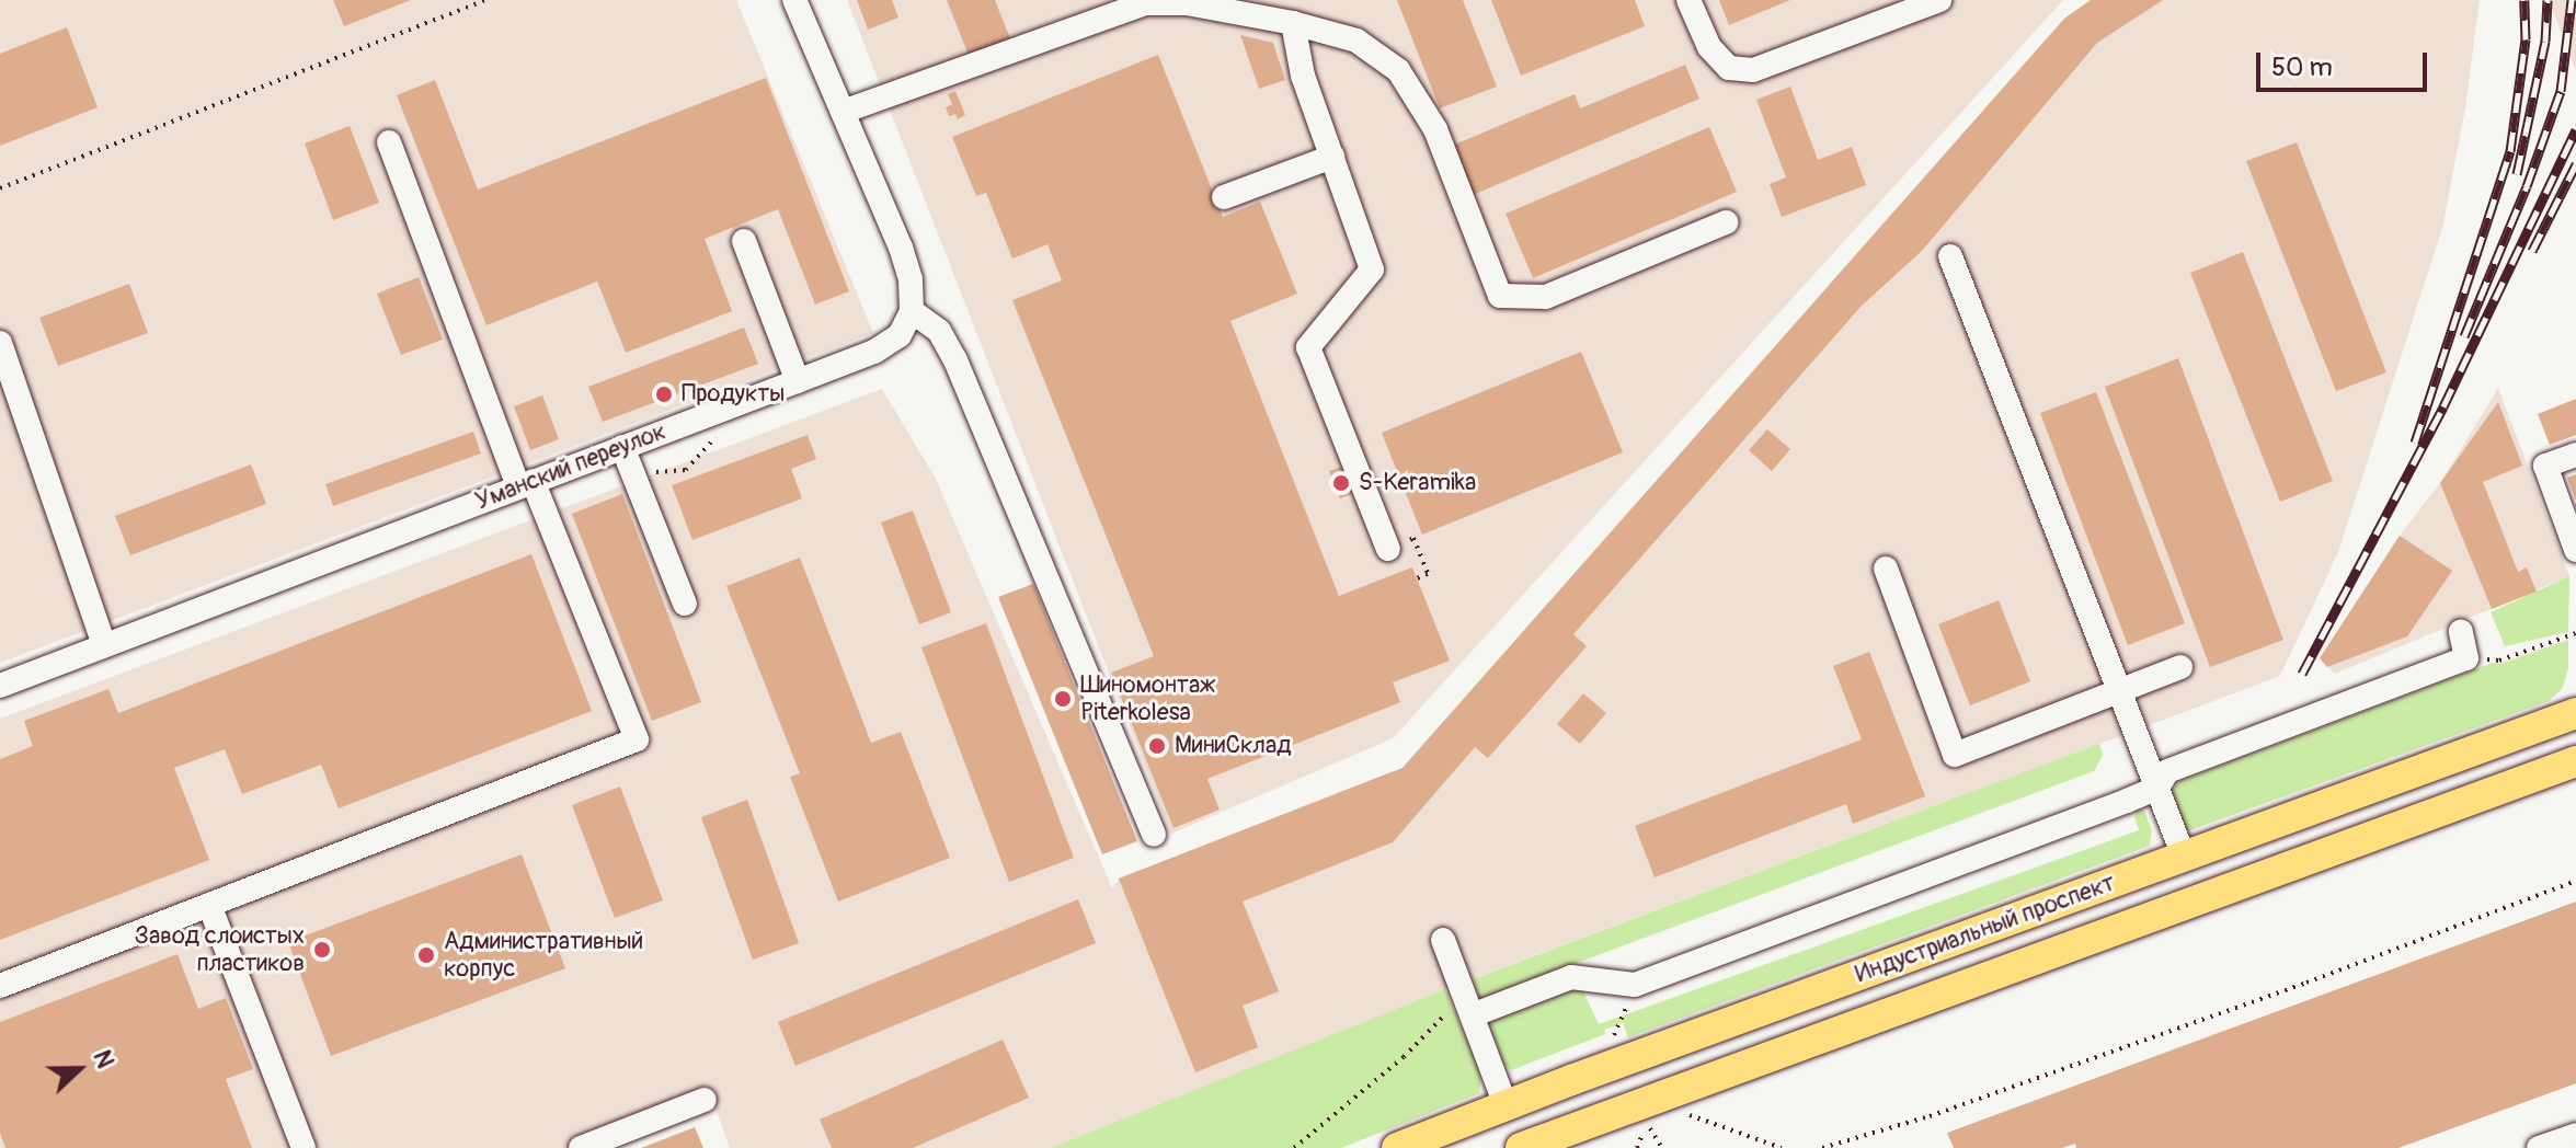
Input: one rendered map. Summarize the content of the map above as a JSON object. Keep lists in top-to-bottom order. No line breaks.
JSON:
{"streets":{"main road":["Индустриальный проспект"],"street":["Уманский переулок"]},"places":["Продукты","S-Keramika","Шиномонтаж Piterkolesa","МиниСклад","Завод слоистых пластиков","Административный корпус"],"scale_bar":"50 m","north":"right"}
